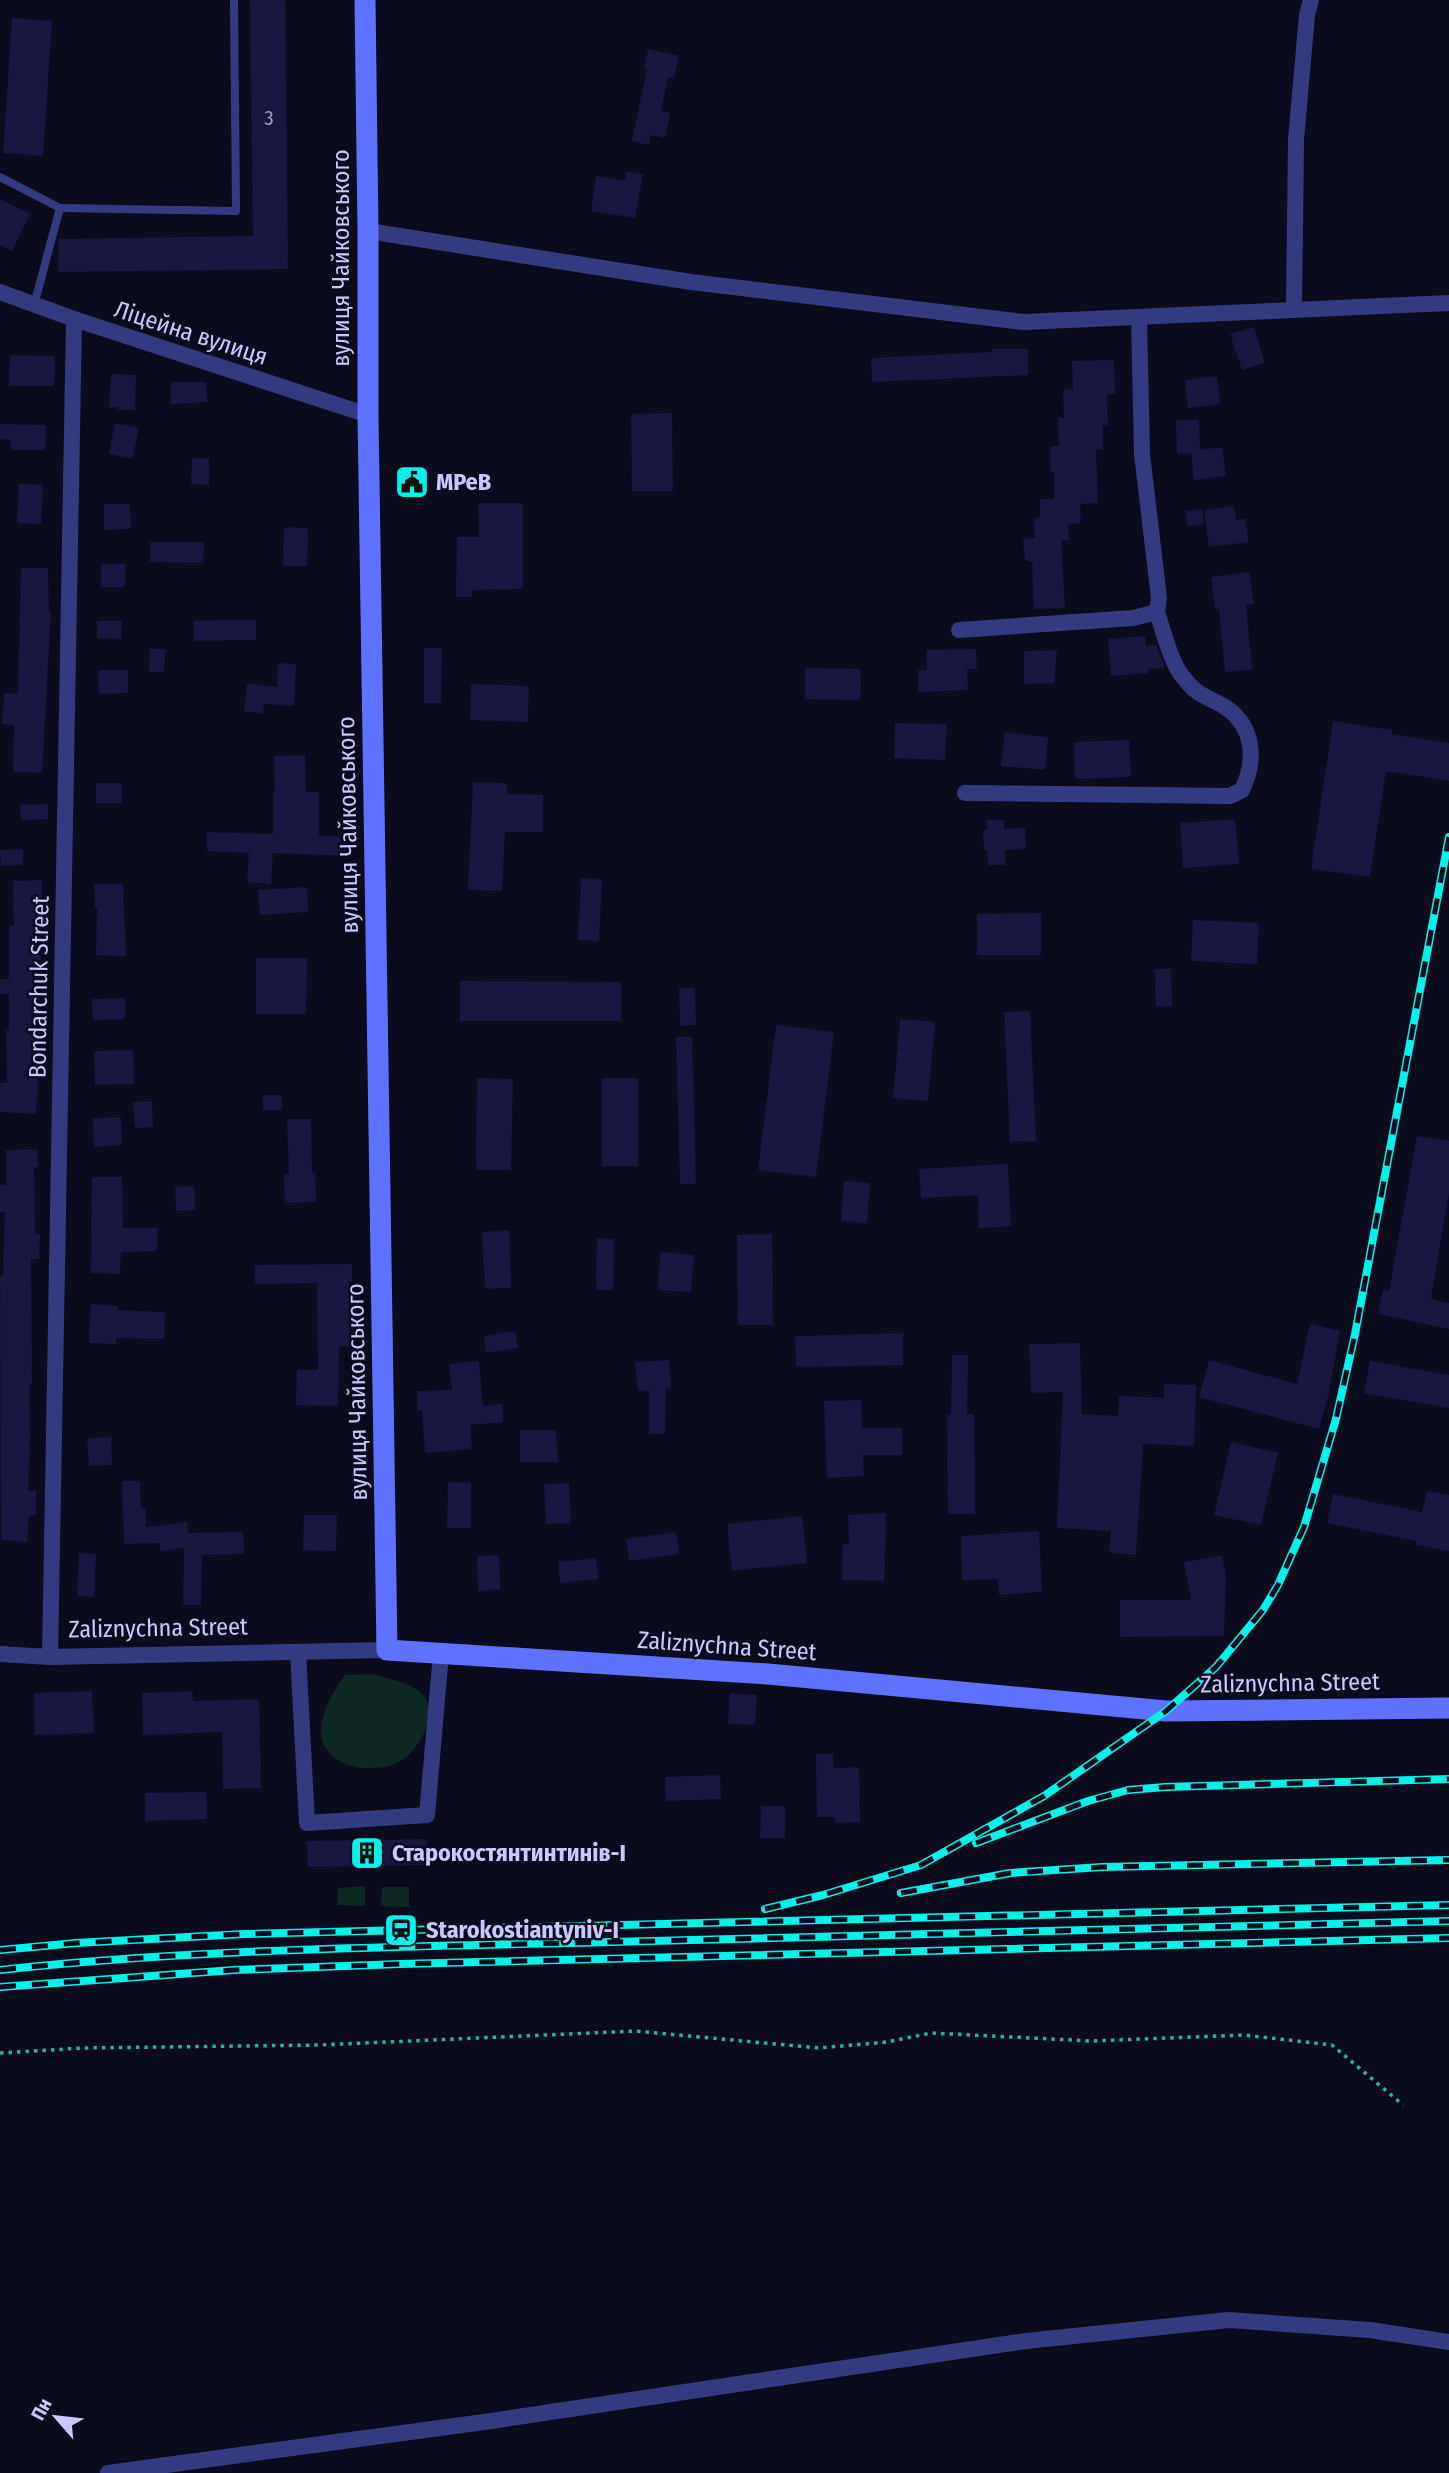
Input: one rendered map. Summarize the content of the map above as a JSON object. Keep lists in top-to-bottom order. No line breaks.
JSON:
{"streets":{"street":["вулиця Чайковського","Ліцейна вулиця","Bondarchuk Street","Zaliznychna Street"]},"crossings":[["вулиця Чайковського","Ліцейна вулиця"],["вулиця Чайковського","Zaliznychna Street"],["Ліцейна вулиця","Bondarchuk Street"],["Bondarchuk Street","Zaliznychna Street"]],"places":{"public building":["МРеВ"],"building":["Старокостянтинтинів-І"],"station":["Starokostiantyniv-I"]},"house_numbers":["3"],"north":"top left"}
